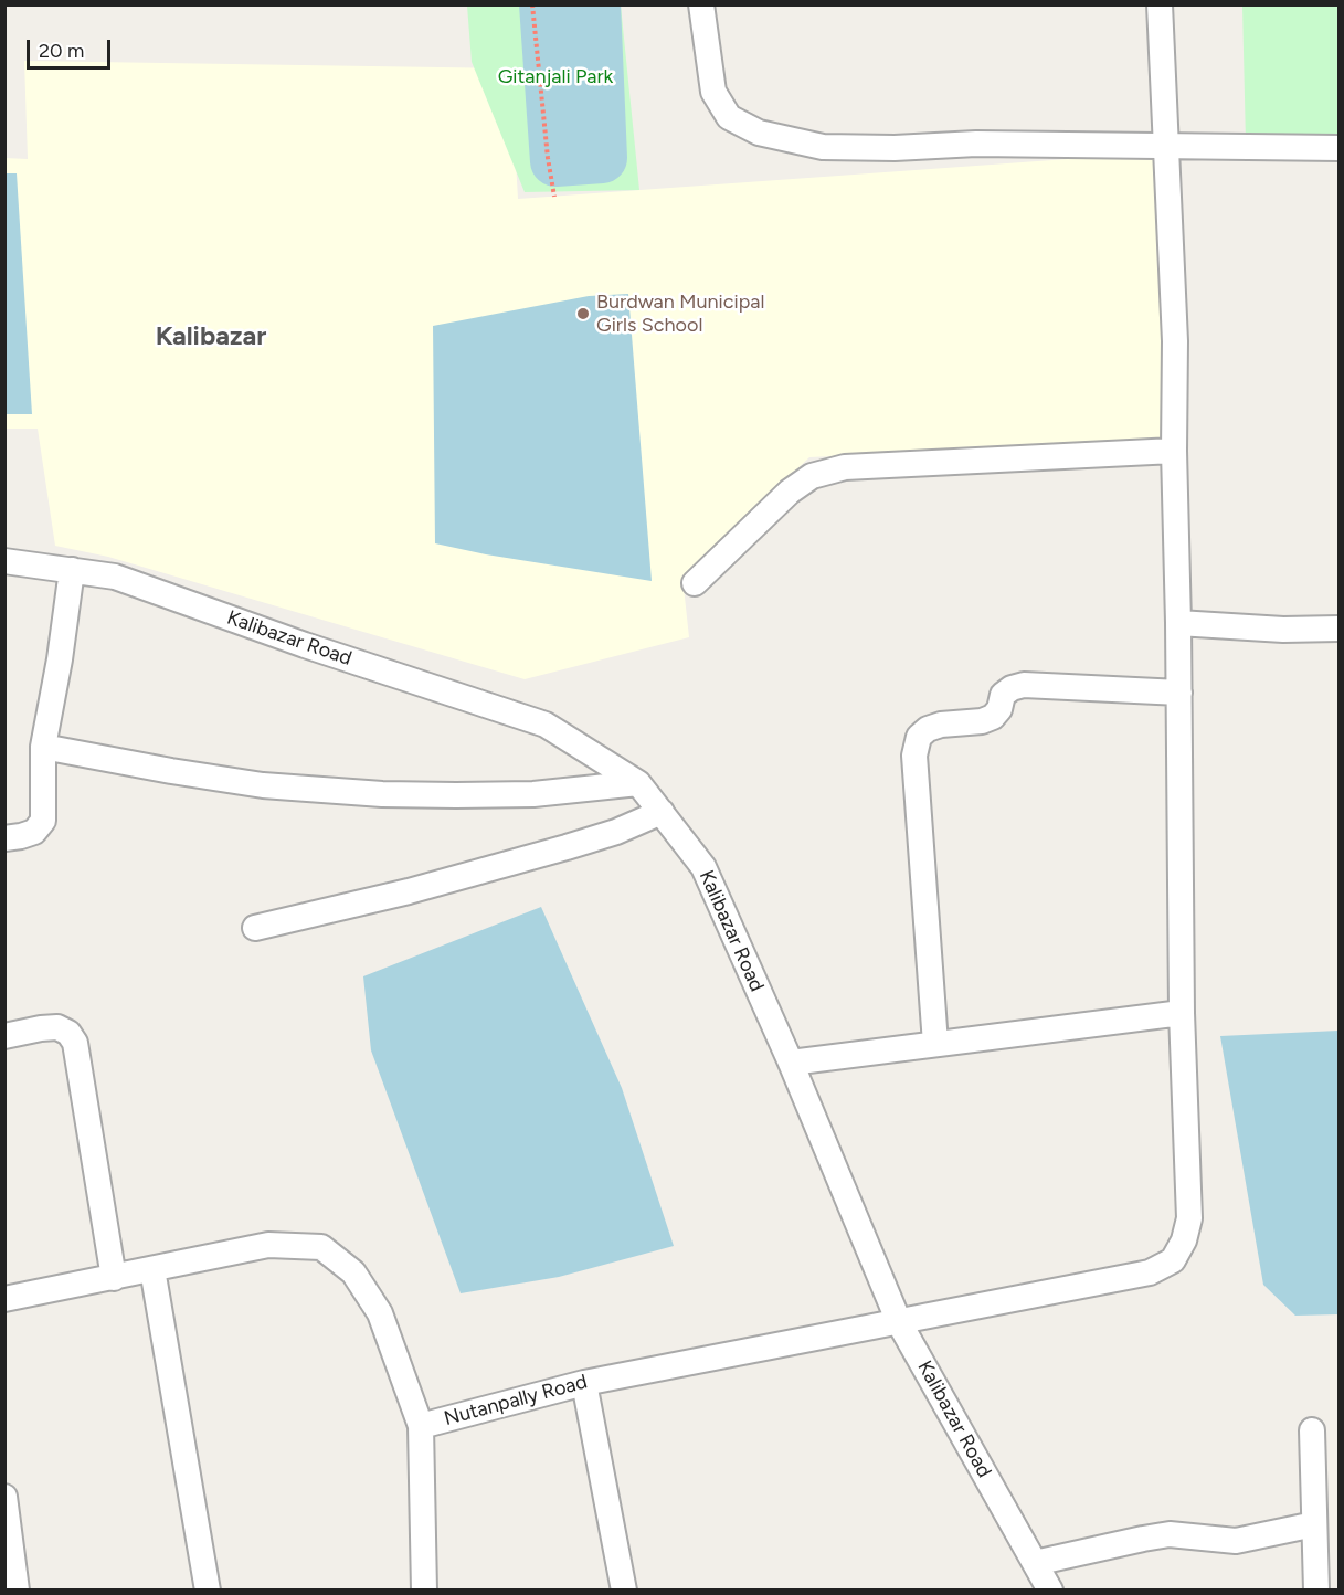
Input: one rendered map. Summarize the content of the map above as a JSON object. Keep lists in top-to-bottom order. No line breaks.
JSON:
{"streets":{"street":["Kalibazar Road","Nutanpally Road"]},"crossings":[["Kalibazar Road","Nutanpally Road"]],"districts":["Kalibazar"],"parks":["Gitanjali Park"],"places":["Burdwan Municipal Girls School"],"scale_bar":"20 m"}
